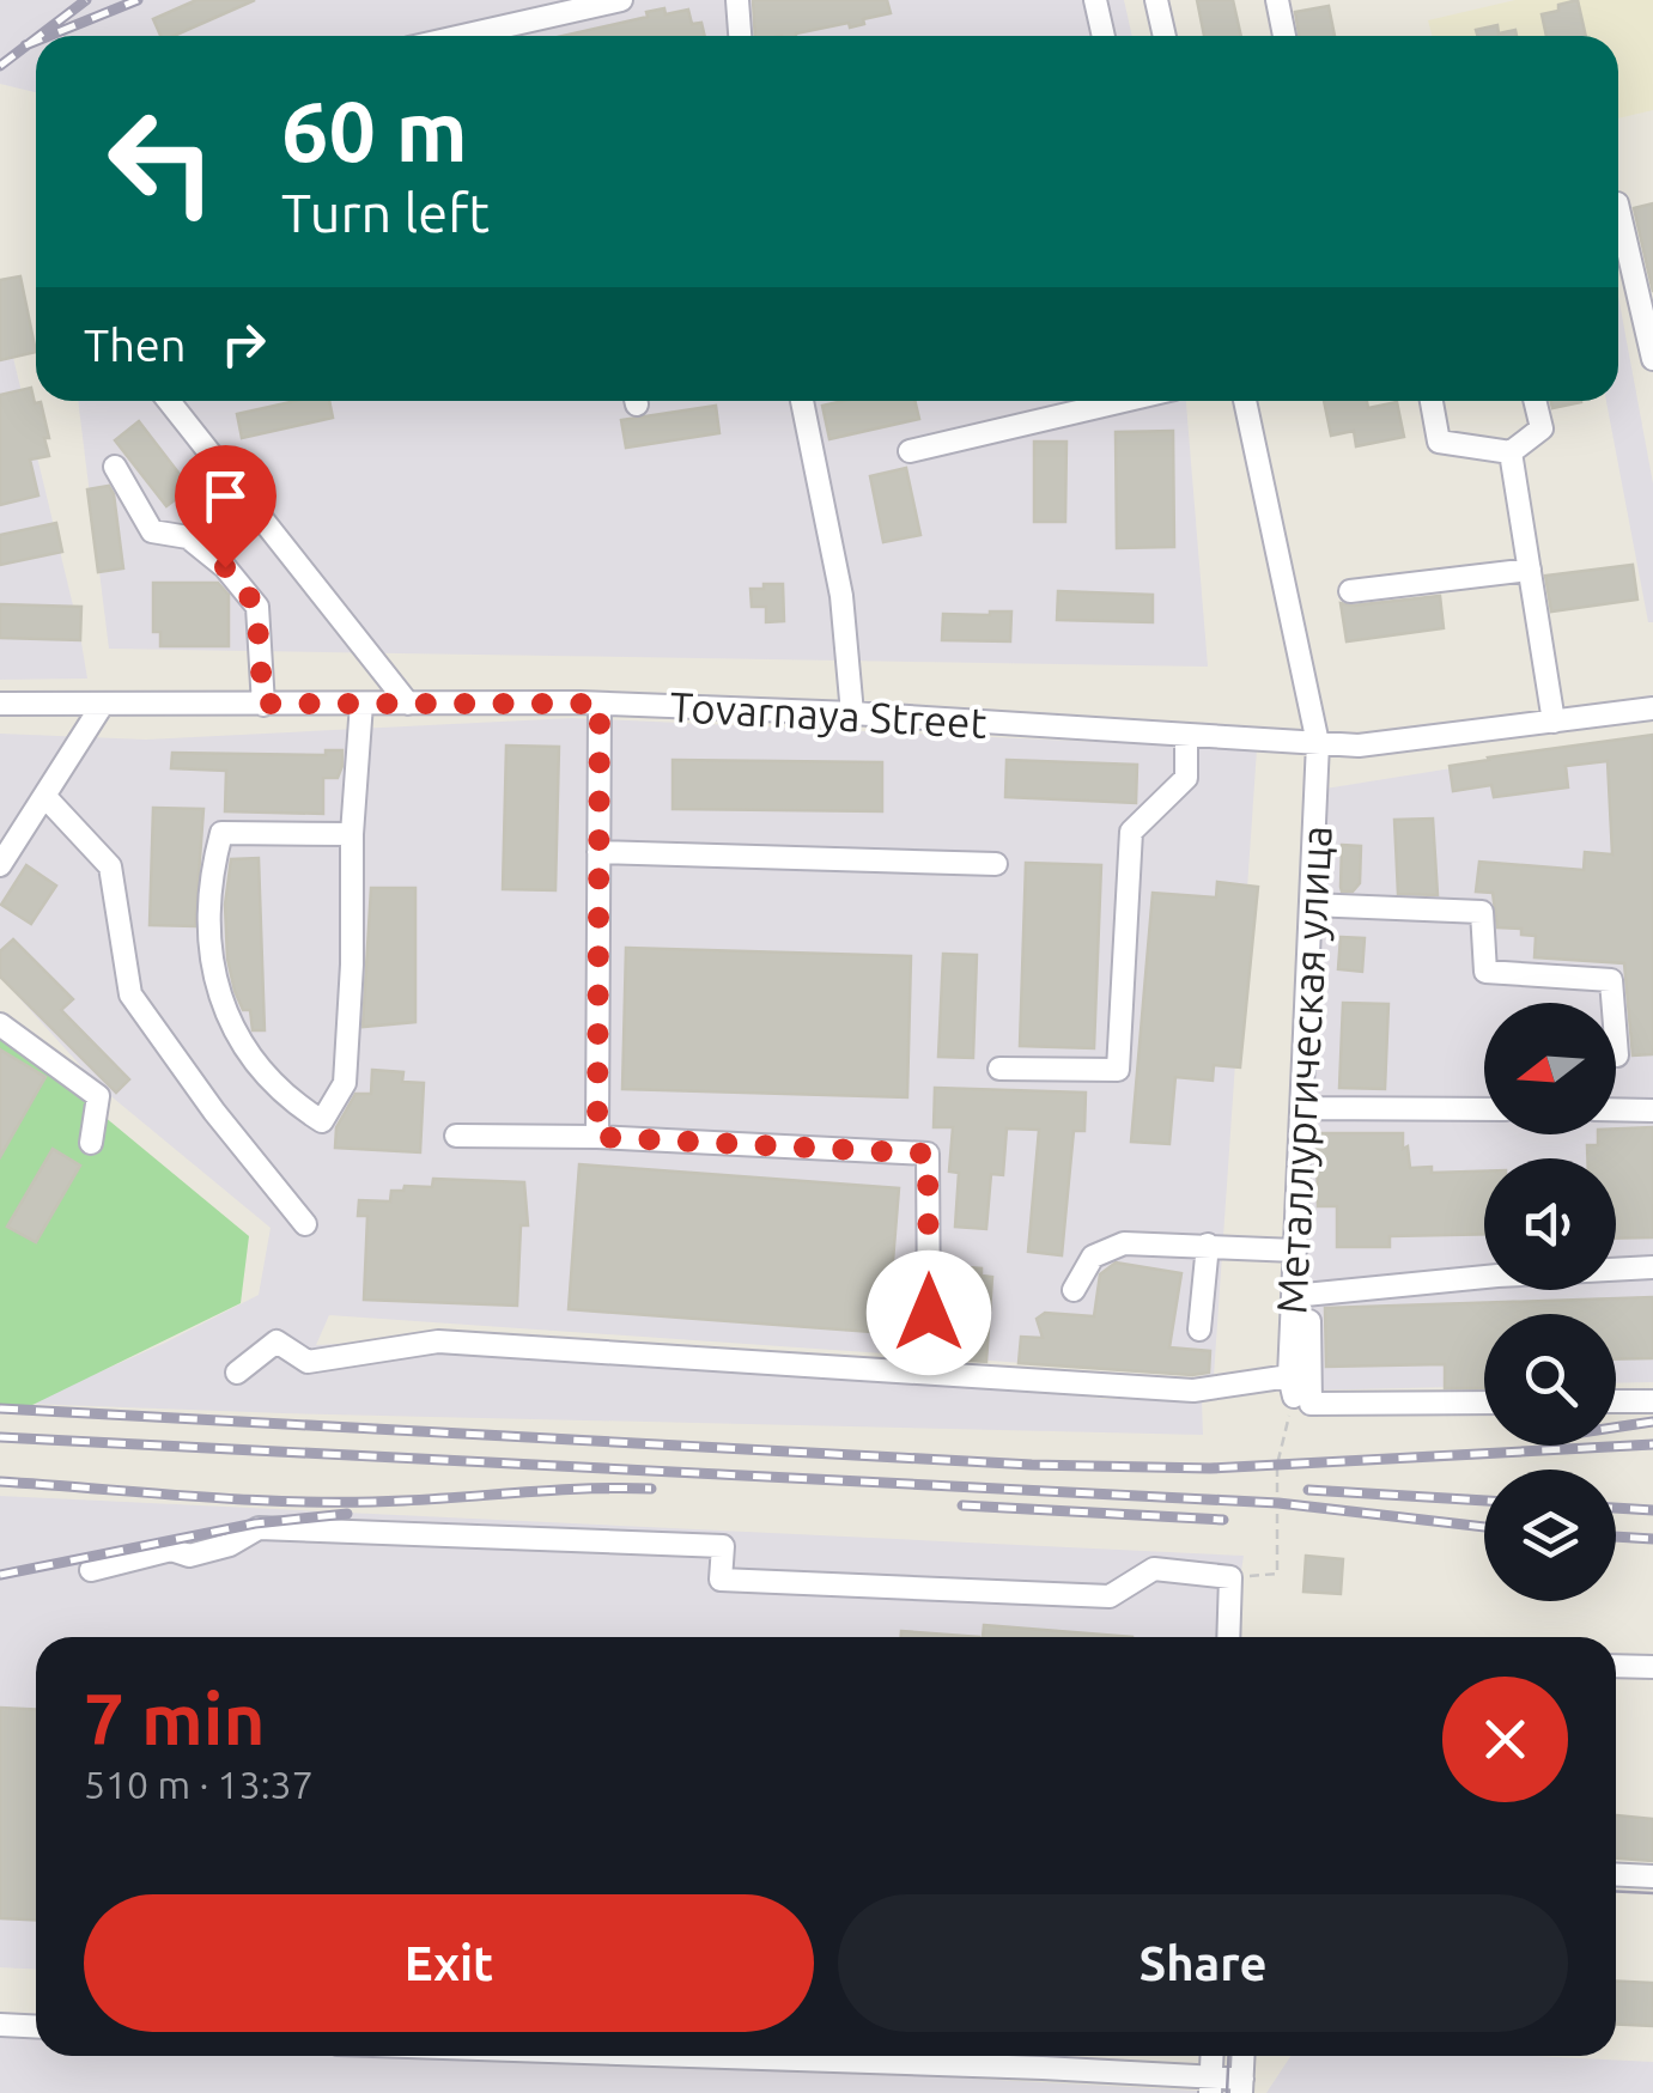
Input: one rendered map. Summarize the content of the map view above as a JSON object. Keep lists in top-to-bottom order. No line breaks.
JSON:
{"streets":{"street":["Tovarnaya Street","Металлургическая улица"]},"crossings":[["Tovarnaya Street","Металлургическая улица"]],"north":"left","page":{"turn":["60 m","Turn left"],"then":"Then","heading":["7 min","510 m · 13:37"],"buttons":["Exit","Share"]}}
